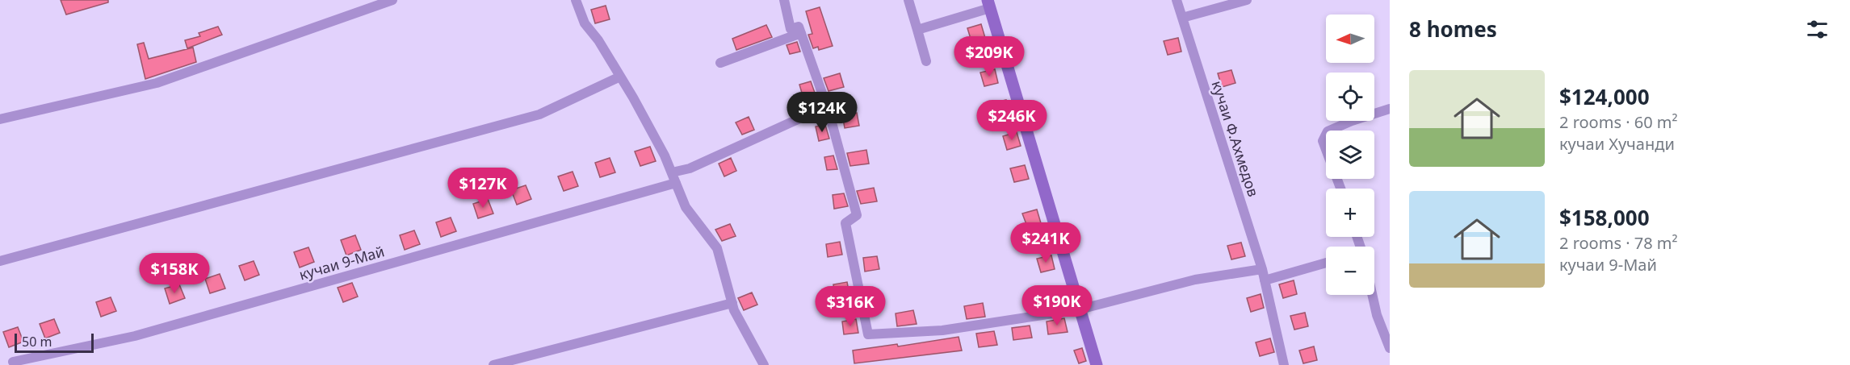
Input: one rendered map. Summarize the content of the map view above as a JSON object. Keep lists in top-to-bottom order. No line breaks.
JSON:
{"streets":{"street":["кучаи Ф.Ахмедов","кучаи 9-Май"]},"scale_bar":"50 m","north":"left","page":{"heading":"8 homes","map_buttons":["+","−"],"price":["$209K","$124K","$246K","$127K","$241K","$158K","$190K","$316K"],"list":[{"name":"$124,000","note":"2 rooms · 60 m² · кучаи Хучанди"},{"name":"$158,000","note":"2 rooms · 78 m² · кучаи 9-Май"}],"scale":"50 m"}}
